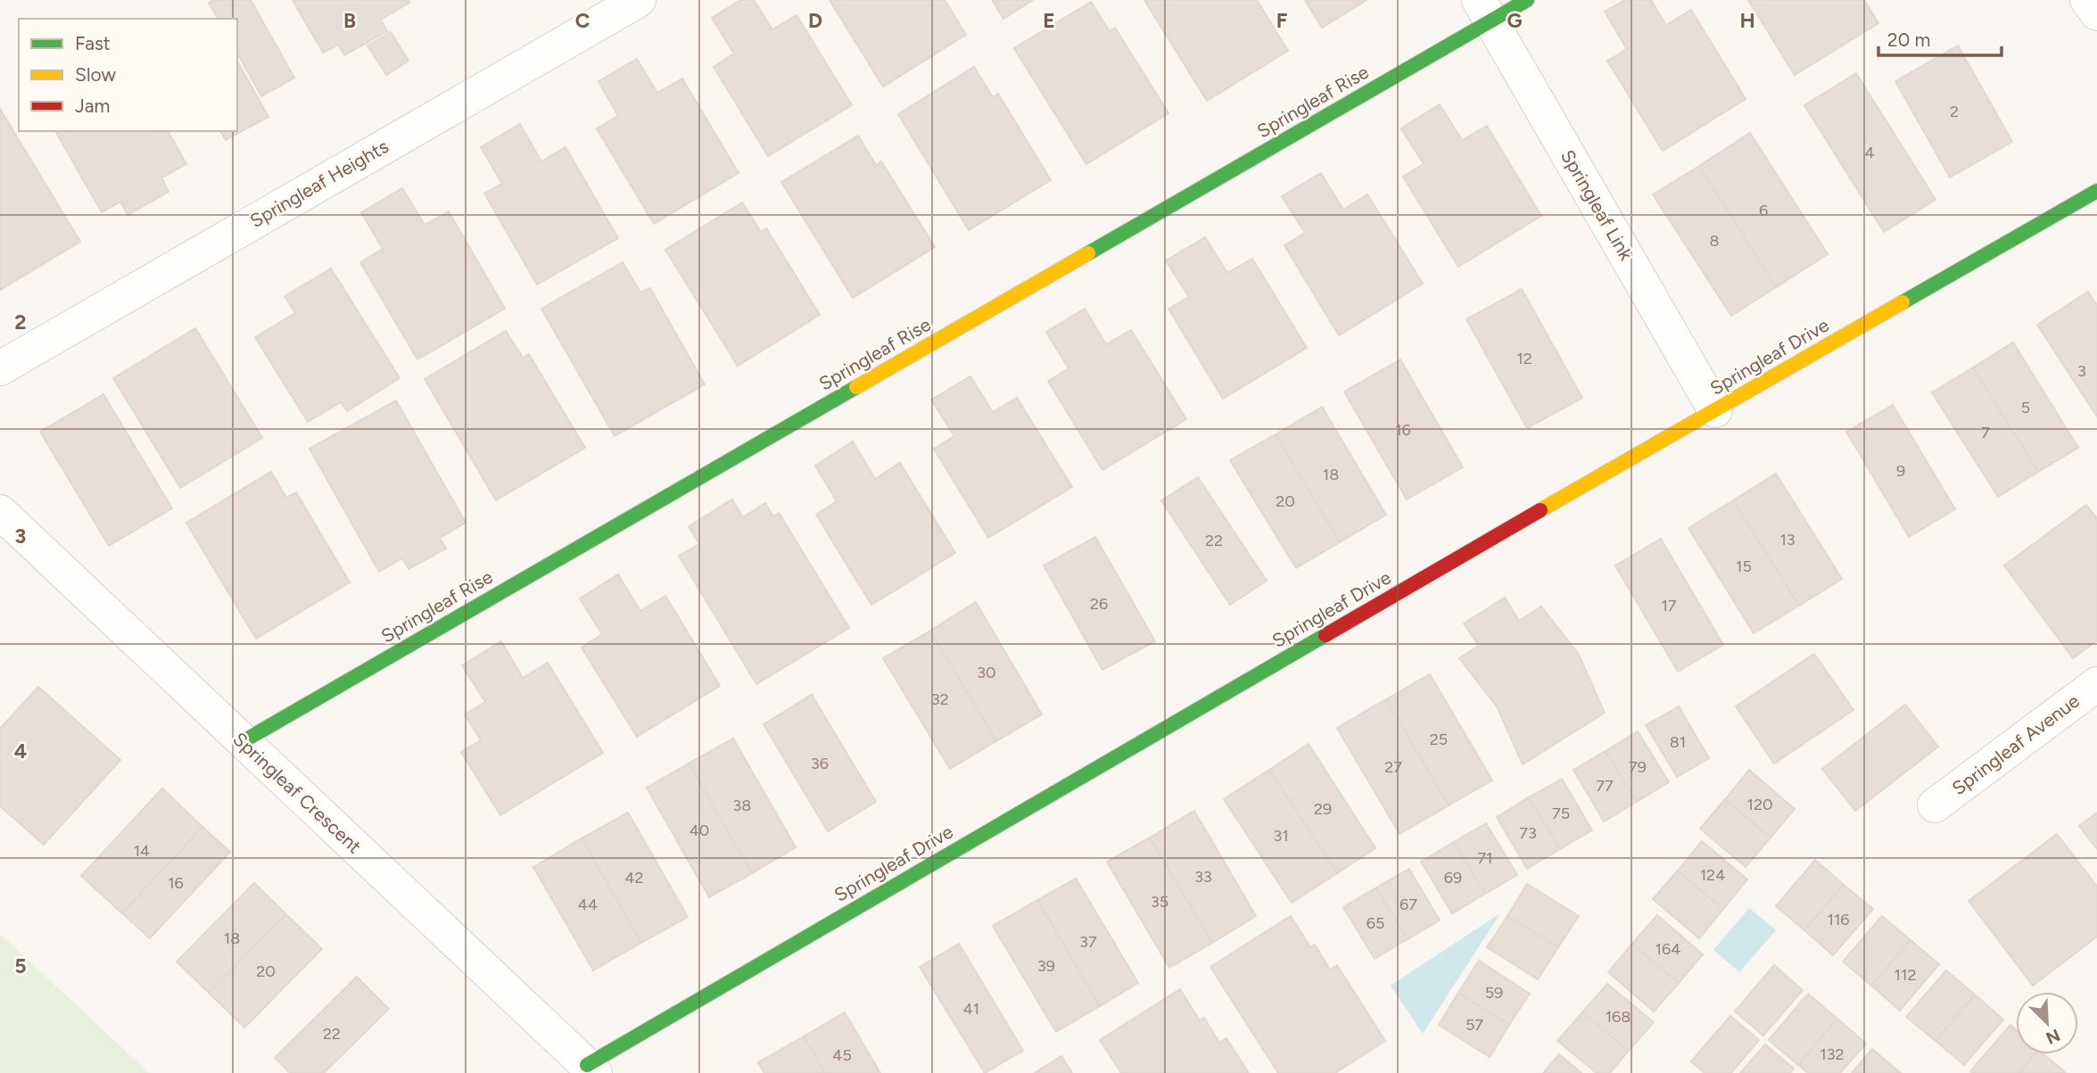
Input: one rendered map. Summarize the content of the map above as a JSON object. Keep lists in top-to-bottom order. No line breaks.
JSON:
{"streets":{"street":["Springleaf Rise","Springleaf Heights","Springleaf Link","Springleaf Drive","Springleaf Avenue","Springleaf Crescent"]},"crossings":[["Springleaf Rise","Springleaf Link"],["Springleaf Rise","Springleaf Crescent"],["Springleaf Link","Springleaf Drive"],["Springleaf Drive","Springleaf Crescent"]],"house_numbers":["2","4","6","8","12","3","5","16","7","9","18","20","13","22","15","26","17","30","32","25","81","36","27","79","77","120","38","29","75","40","73","31","14","71","124","33","42","69","16","35","44","67","116","65","18","37","164","39","20","112","59","41","168","57","22","132","45"],"legend":["Fast","Slow","Jam"],"scale_bar":"20 m","north":"bottom right","grid":{"columns":["B","C","D","E","F","G","H"],"rows":["2","3","4","5"]}}
